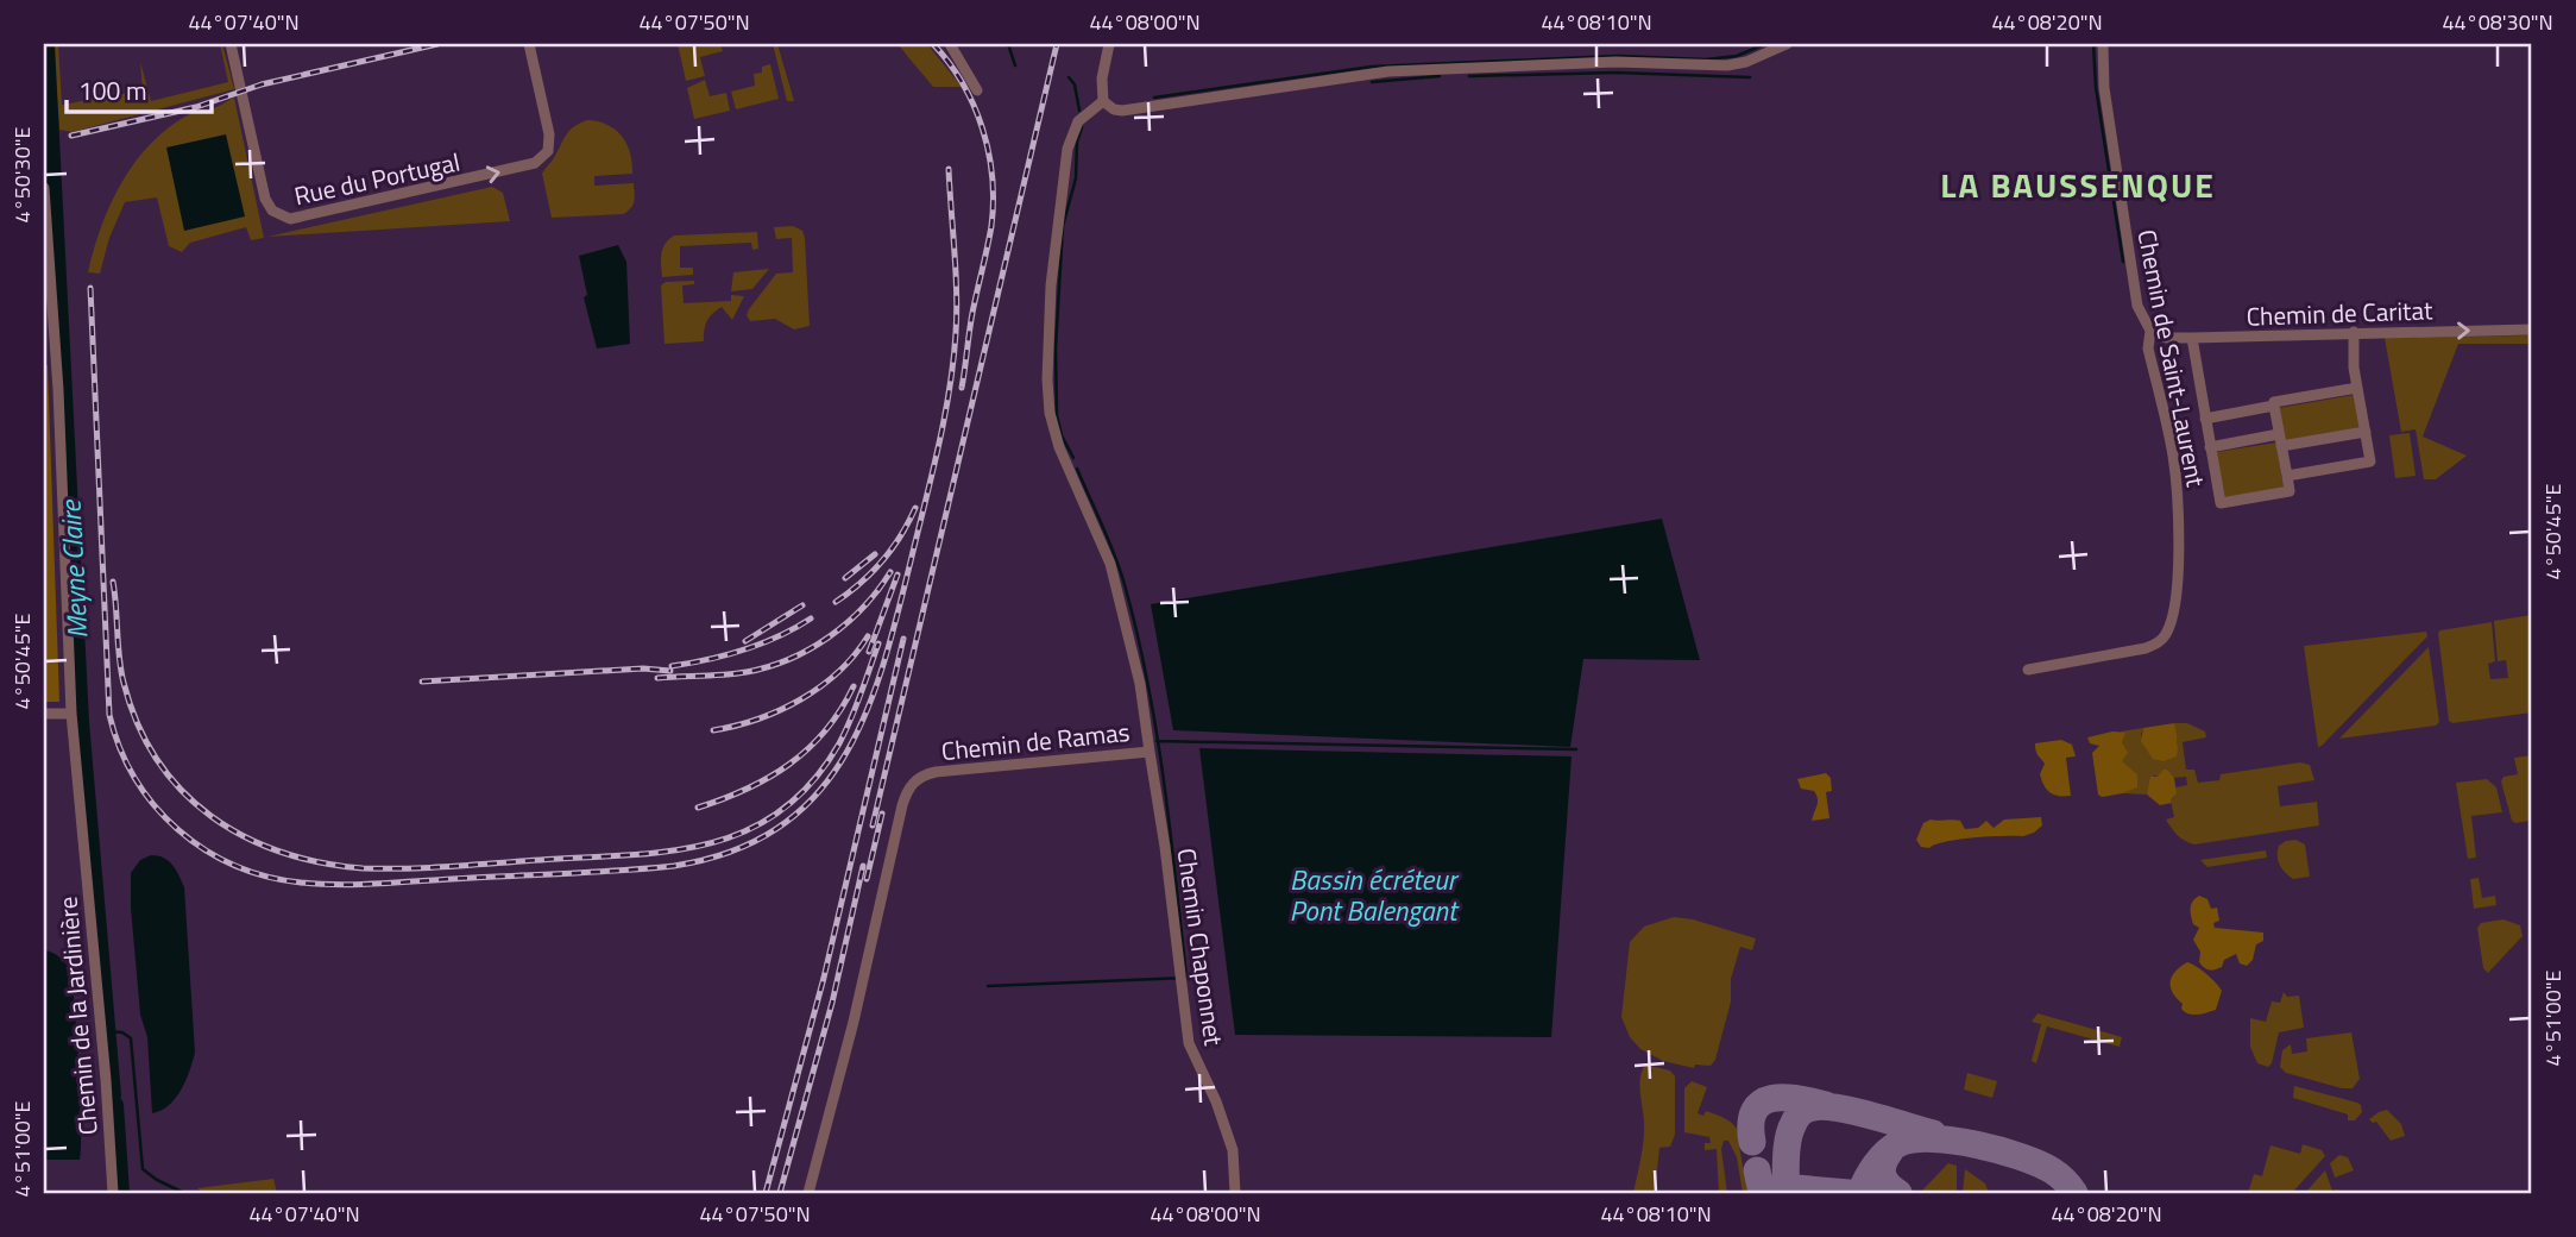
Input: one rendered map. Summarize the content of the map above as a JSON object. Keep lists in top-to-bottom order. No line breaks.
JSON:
{"streets":{"street":["Rue du Portugal","Chemin de Caritat","Chemin de Saint-Laurent","Chemin de Ramas","Chemin Chaponnet","Chemin de la Jardinière"]},"crossings":[["Chemin de Caritat","Chemin de Saint-Laurent"],["Chemin de Ramas","Chemin Chaponnet"]],"one_way":["Chemin de Caritat"],"districts":["LA BAUSSENQUE"],"water":["Meyne Claire","Bassin écréteur Pont Balengant"],"scale_bar":"100 m","coordinates":["44°07'40\"N","44°07'50\"N","44°08'00\"N","44°08'10\"N","44°08'20\"N","44°08'30\"N","4°50'30\"E","4°50'45\"E","4°51'00\"E"]}
